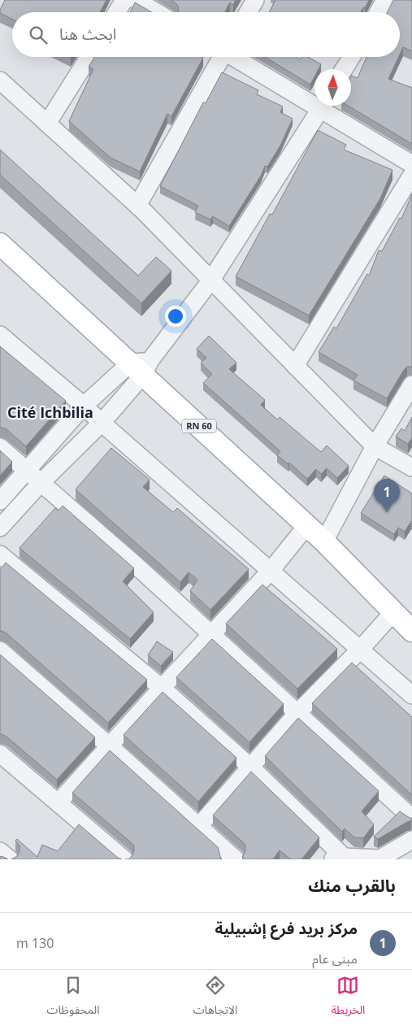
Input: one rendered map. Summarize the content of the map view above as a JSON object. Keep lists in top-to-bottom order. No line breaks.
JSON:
{"streets":{"main road":["RN 60"]},"districts":["Cité Ichbilia"],"north":"top","page":{"search":"ابحث هنا","pins":"1","heading":"بالقرب منك","list":[{"mark":"1","name":"مركز بريد فرع إشبيلية","note":"مبنى عام","value":"130 m"}],"nav":["الخريطة","الاتجاهات","المحفوظات"]}}
